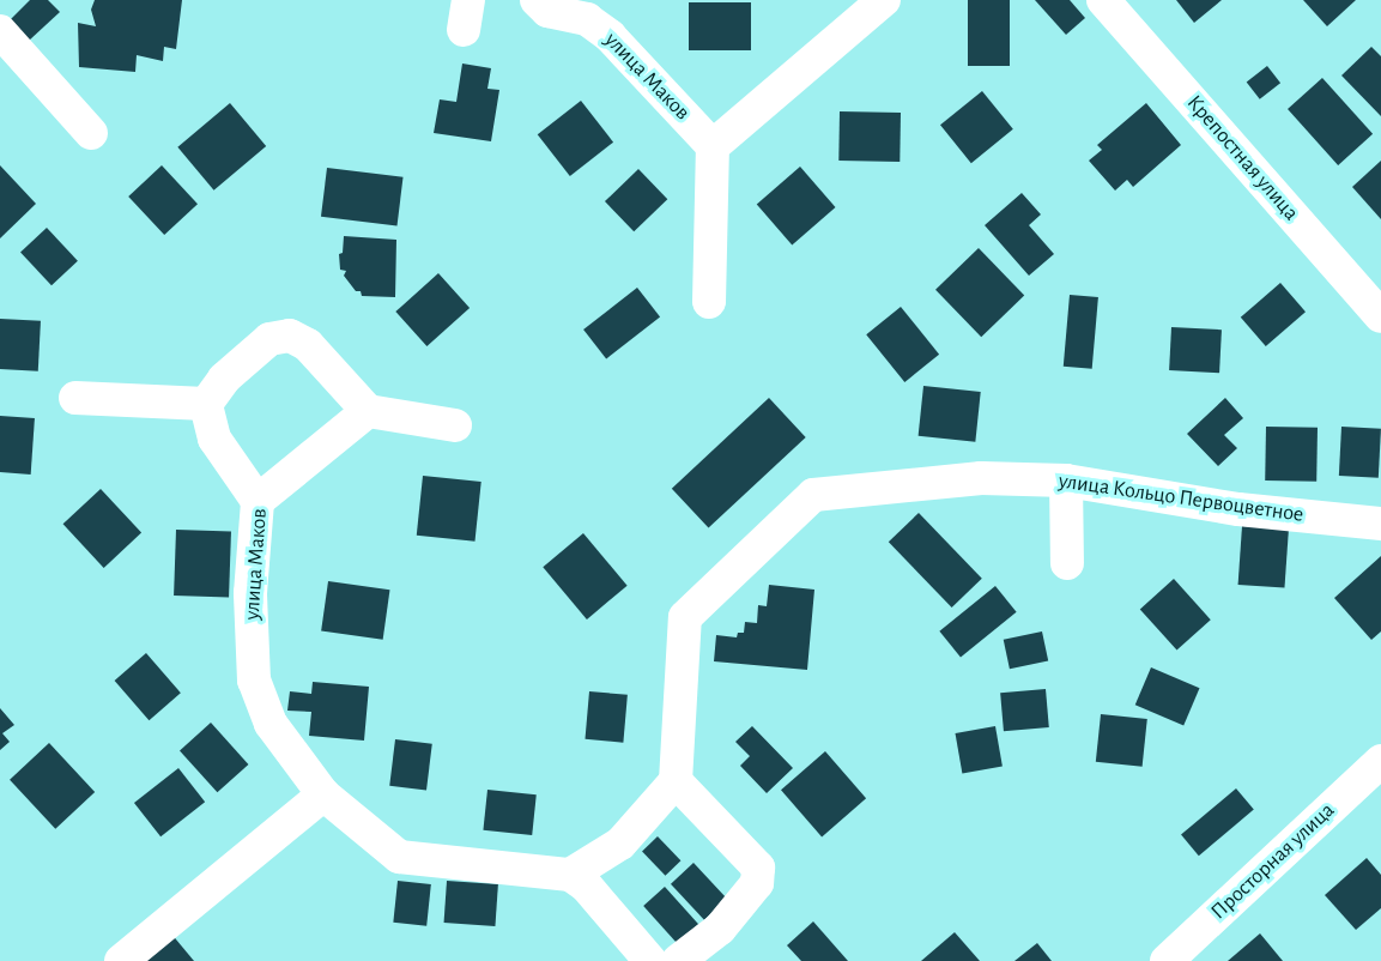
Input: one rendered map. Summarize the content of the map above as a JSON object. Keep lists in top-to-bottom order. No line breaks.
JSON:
{"streets":{"street":["улица Маков","Крепостная улица","улица Кольцо Первоцветное","Просторная улица"]}}
